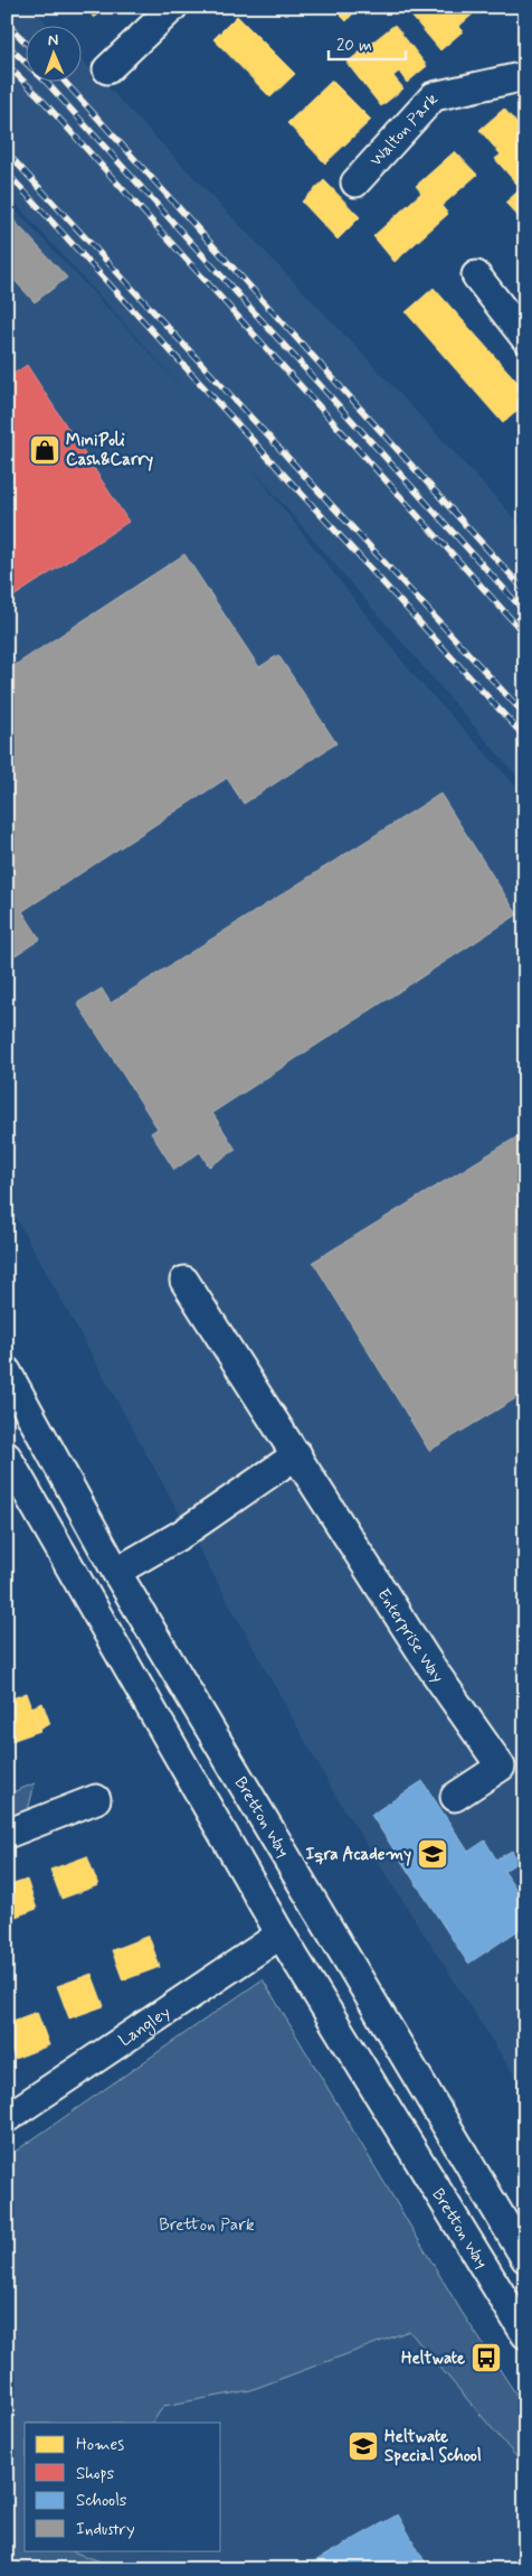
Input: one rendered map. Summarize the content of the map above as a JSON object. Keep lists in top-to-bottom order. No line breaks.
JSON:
{"streets":{"street":["Walton Park","Enterprise Way","Bretton Way","Langley"]},"crossings":[["Bretton Way","Langley"]],"parks":["Bretton Park"],"places":{"shop":["MiniPoli Cash&Carry"],"school or university":["Iqra Academy","Heltwate Special School"],"bus stop":["Heltwate"]},"legend":["Homes","Shops","Schools","Industry"],"scale_bar":"20 m","north":"top"}
